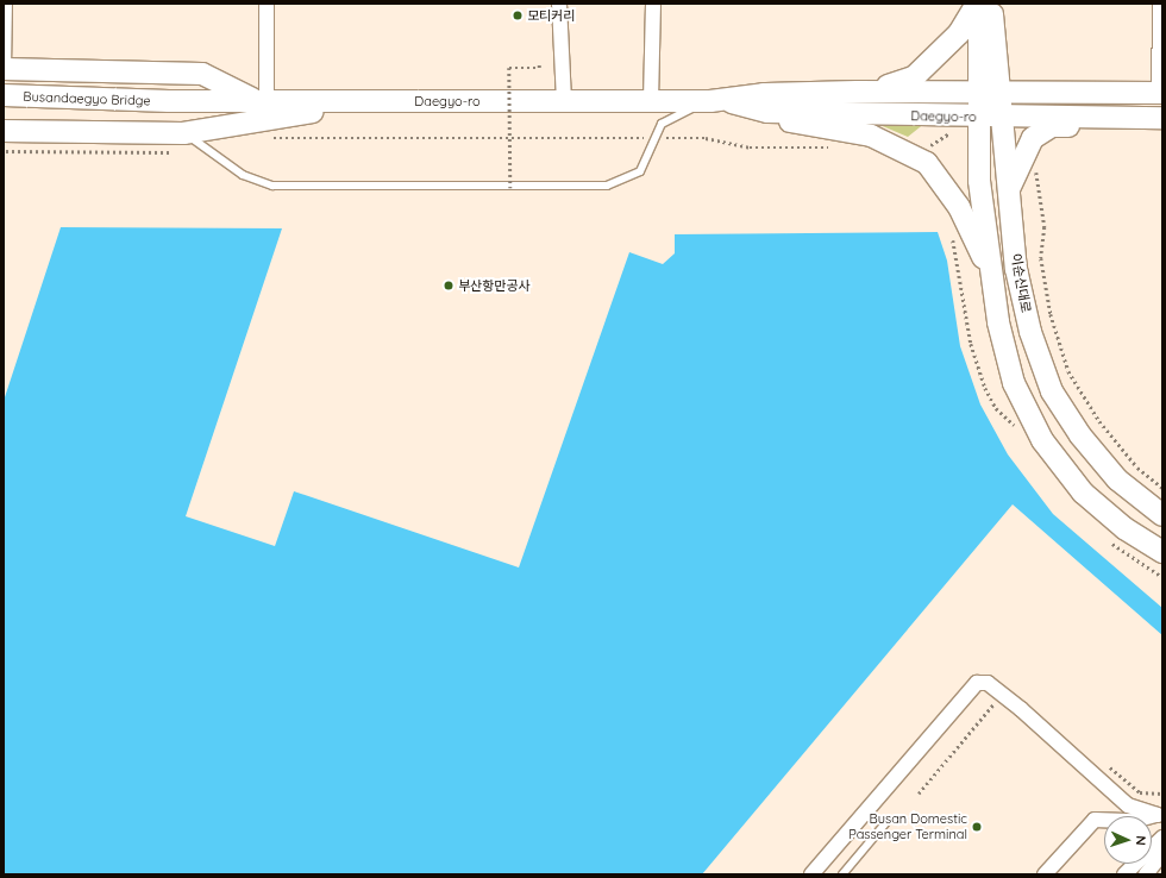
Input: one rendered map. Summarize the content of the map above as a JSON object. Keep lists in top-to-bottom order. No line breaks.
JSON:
{"streets":{"street":["Busandaegyo Bridge","Daegyo-ro","이순신대로"]},"crossings":[["Busandaegyo Bridge","Daegyo-ro"],["Daegyo-ro","이순신대로"]],"places":["모티커리","부산항만공사","Busan Domestic Passenger Terminal"],"north":"right"}
